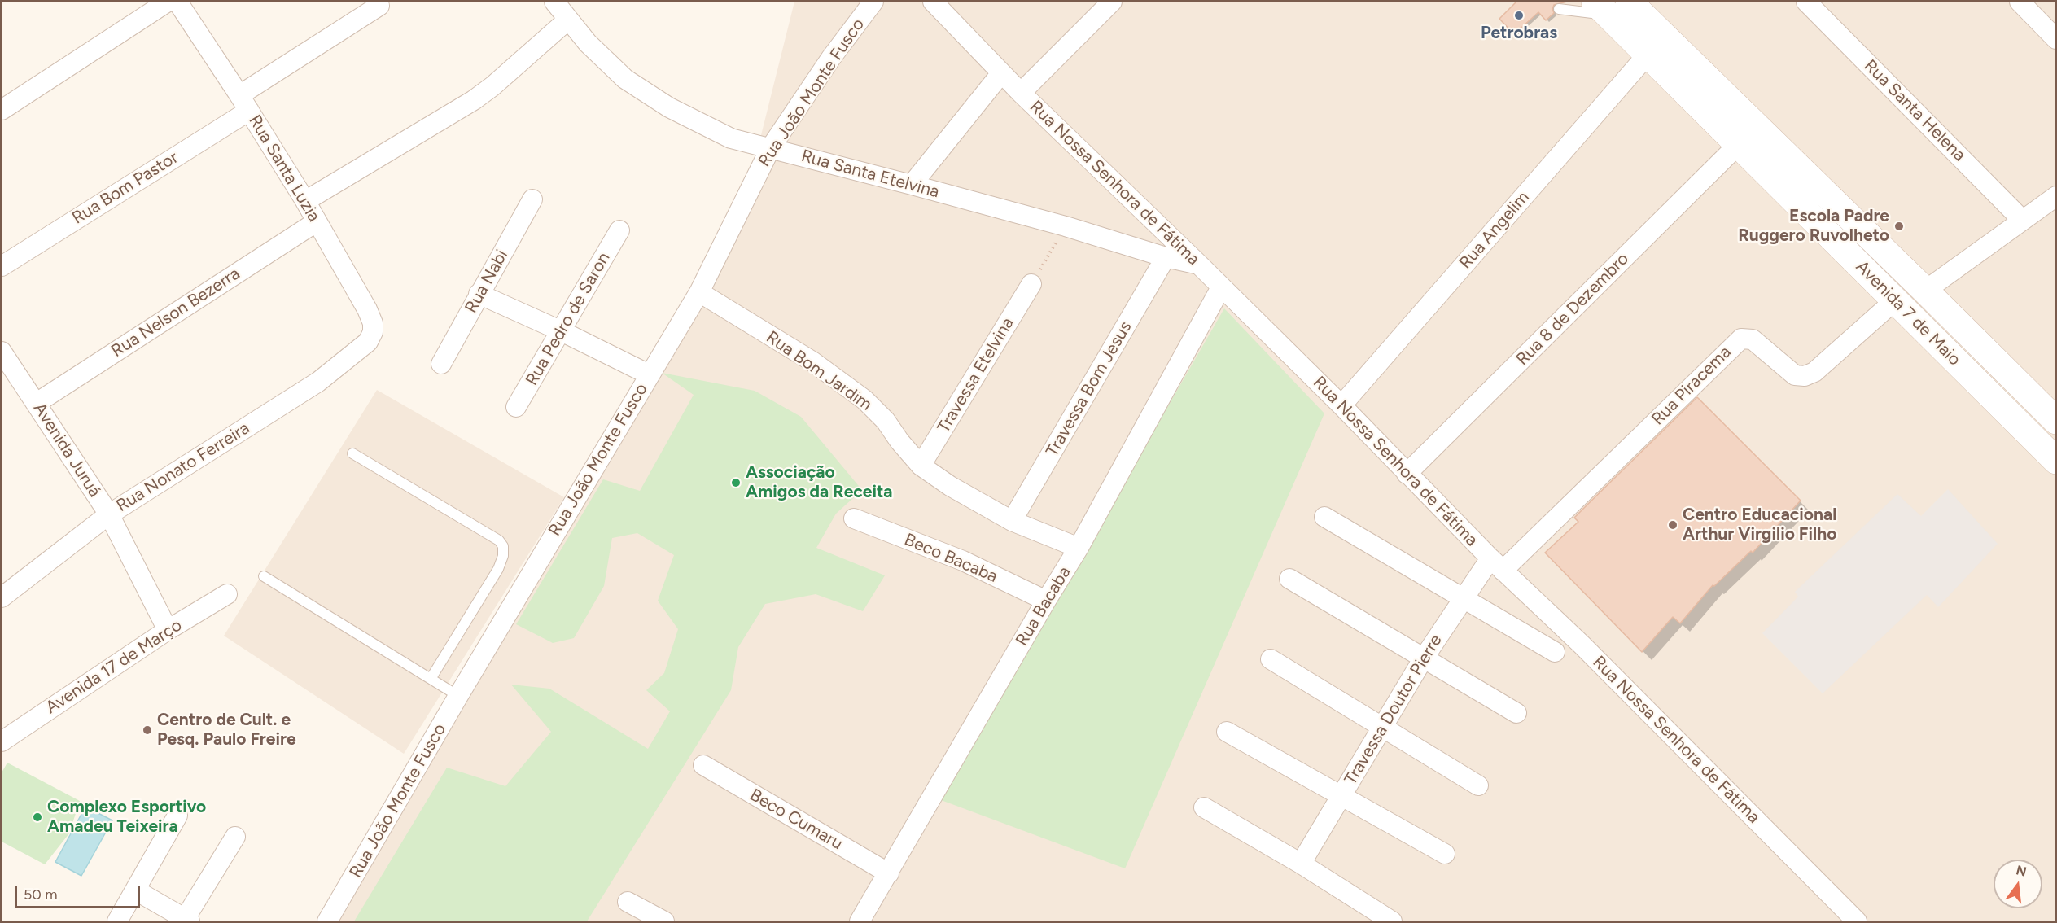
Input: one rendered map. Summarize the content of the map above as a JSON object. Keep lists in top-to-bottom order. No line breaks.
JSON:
{"streets":{"main road":["Avenida 7 de Maio"],"street":["Rua João Monte Fusco","Rua Santa Helena","Rua Santa Luzia","Rua Santa Etelvina","Rua Nossa Senhora de Fátima","Rua Bom Pastor","Rua Angelim","Rua Nabi","Rua 8 de Dezembro","Rua Nelson Bezerra","Rua Pedro de Saron","Rua Bom Jardim","Travessa Etelvina","Rua Piracema","Travessa Bom Jesus","Avenida Juruá","Rua Nonato Ferreira","Beco Bacaba","Rua Bacaba","Avenida 17 de Março","Travessa Doutor Pierre","Beco Cumaru"]},"crossings":[["Rua João Monte Fusco","Rua Santa Etelvina"],["Rua João Monte Fusco","Rua Bom Jardim"],["Rua Santa Luzia","Rua Bom Pastor"],["Rua Santa Luzia","Rua Nelson Bezerra"],["Rua Santa Luzia","Rua Nonato Ferreira"],["Rua Santa Etelvina","Rua Nossa Senhora de Fátima"],["Rua Santa Etelvina","Travessa Bom Jesus"],["Rua Nossa Senhora de Fátima","Rua Angelim"],["Rua Nossa Senhora de Fátima","Rua 8 de Dezembro"],["Rua Nossa Senhora de Fátima","Rua Piracema"],["Rua Nossa Senhora de Fátima","Rua Bacaba"],["Rua Nossa Senhora de Fátima","Travessa Doutor Pierre"],["Rua Angelim","Avenida 7 de Maio"],["Rua 8 de Dezembro","Avenida 7 de Maio"],["Rua Nelson Bezerra","Avenida Juruá"],["Avenida 7 de Maio","Rua Piracema"],["Rua Bom Jardim","Travessa Etelvina"],["Rua Bom Jardim","Travessa Bom Jesus"],["Rua Bom Jardim","Rua Bacaba"],["Rua Piracema","Travessa Doutor Pierre"],["Avenida Juruá","Rua Nonato Ferreira"],["Avenida Juruá","Avenida 17 de Março"],["Beco Bacaba","Rua Bacaba"],["Rua Bacaba","Beco Cumaru"]],"places":["Petrobras","Escola Padre Ruggero Ruvolheto","Associação Amigos da Receita","Centro Educacional Arthur Virgilio Filho","Centro de Cult. e Pesq. Paulo Freire","Complexo Esportivo Amadeu Teixeira"],"scale_bar":"50 m","north":"top"}
